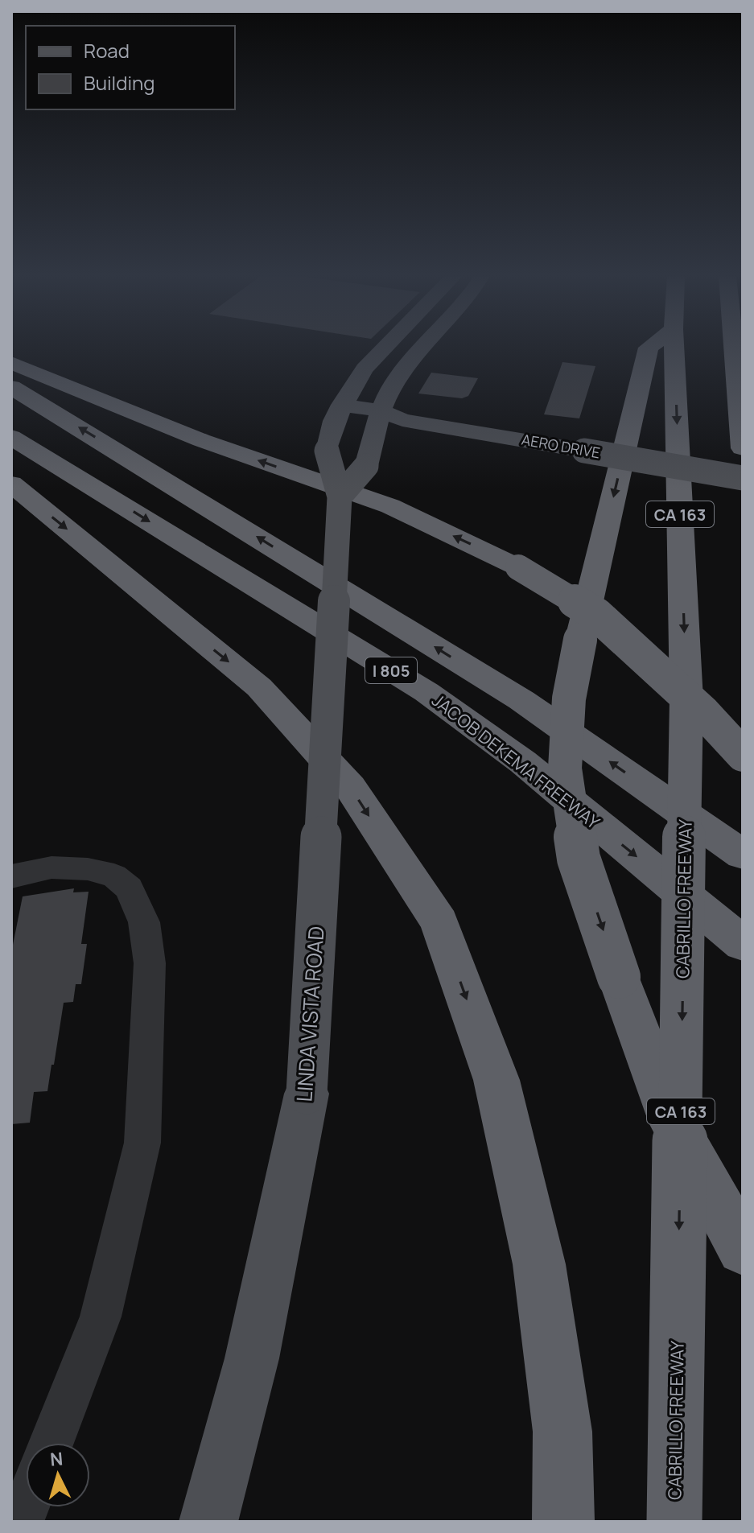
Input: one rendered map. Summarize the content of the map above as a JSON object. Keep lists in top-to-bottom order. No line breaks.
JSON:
{"streets":{"highway":["CA 163","I 805","JACOB DEKEMA FREEWAY","CABRILLO FREEWAY"],"main road":["AERO DRIVE","LINDA VISTA ROAD"]},"crossings":[["AERO DRIVE","LINDA VISTA ROAD"]],"legend":["Road","Building"],"north":"top"}
